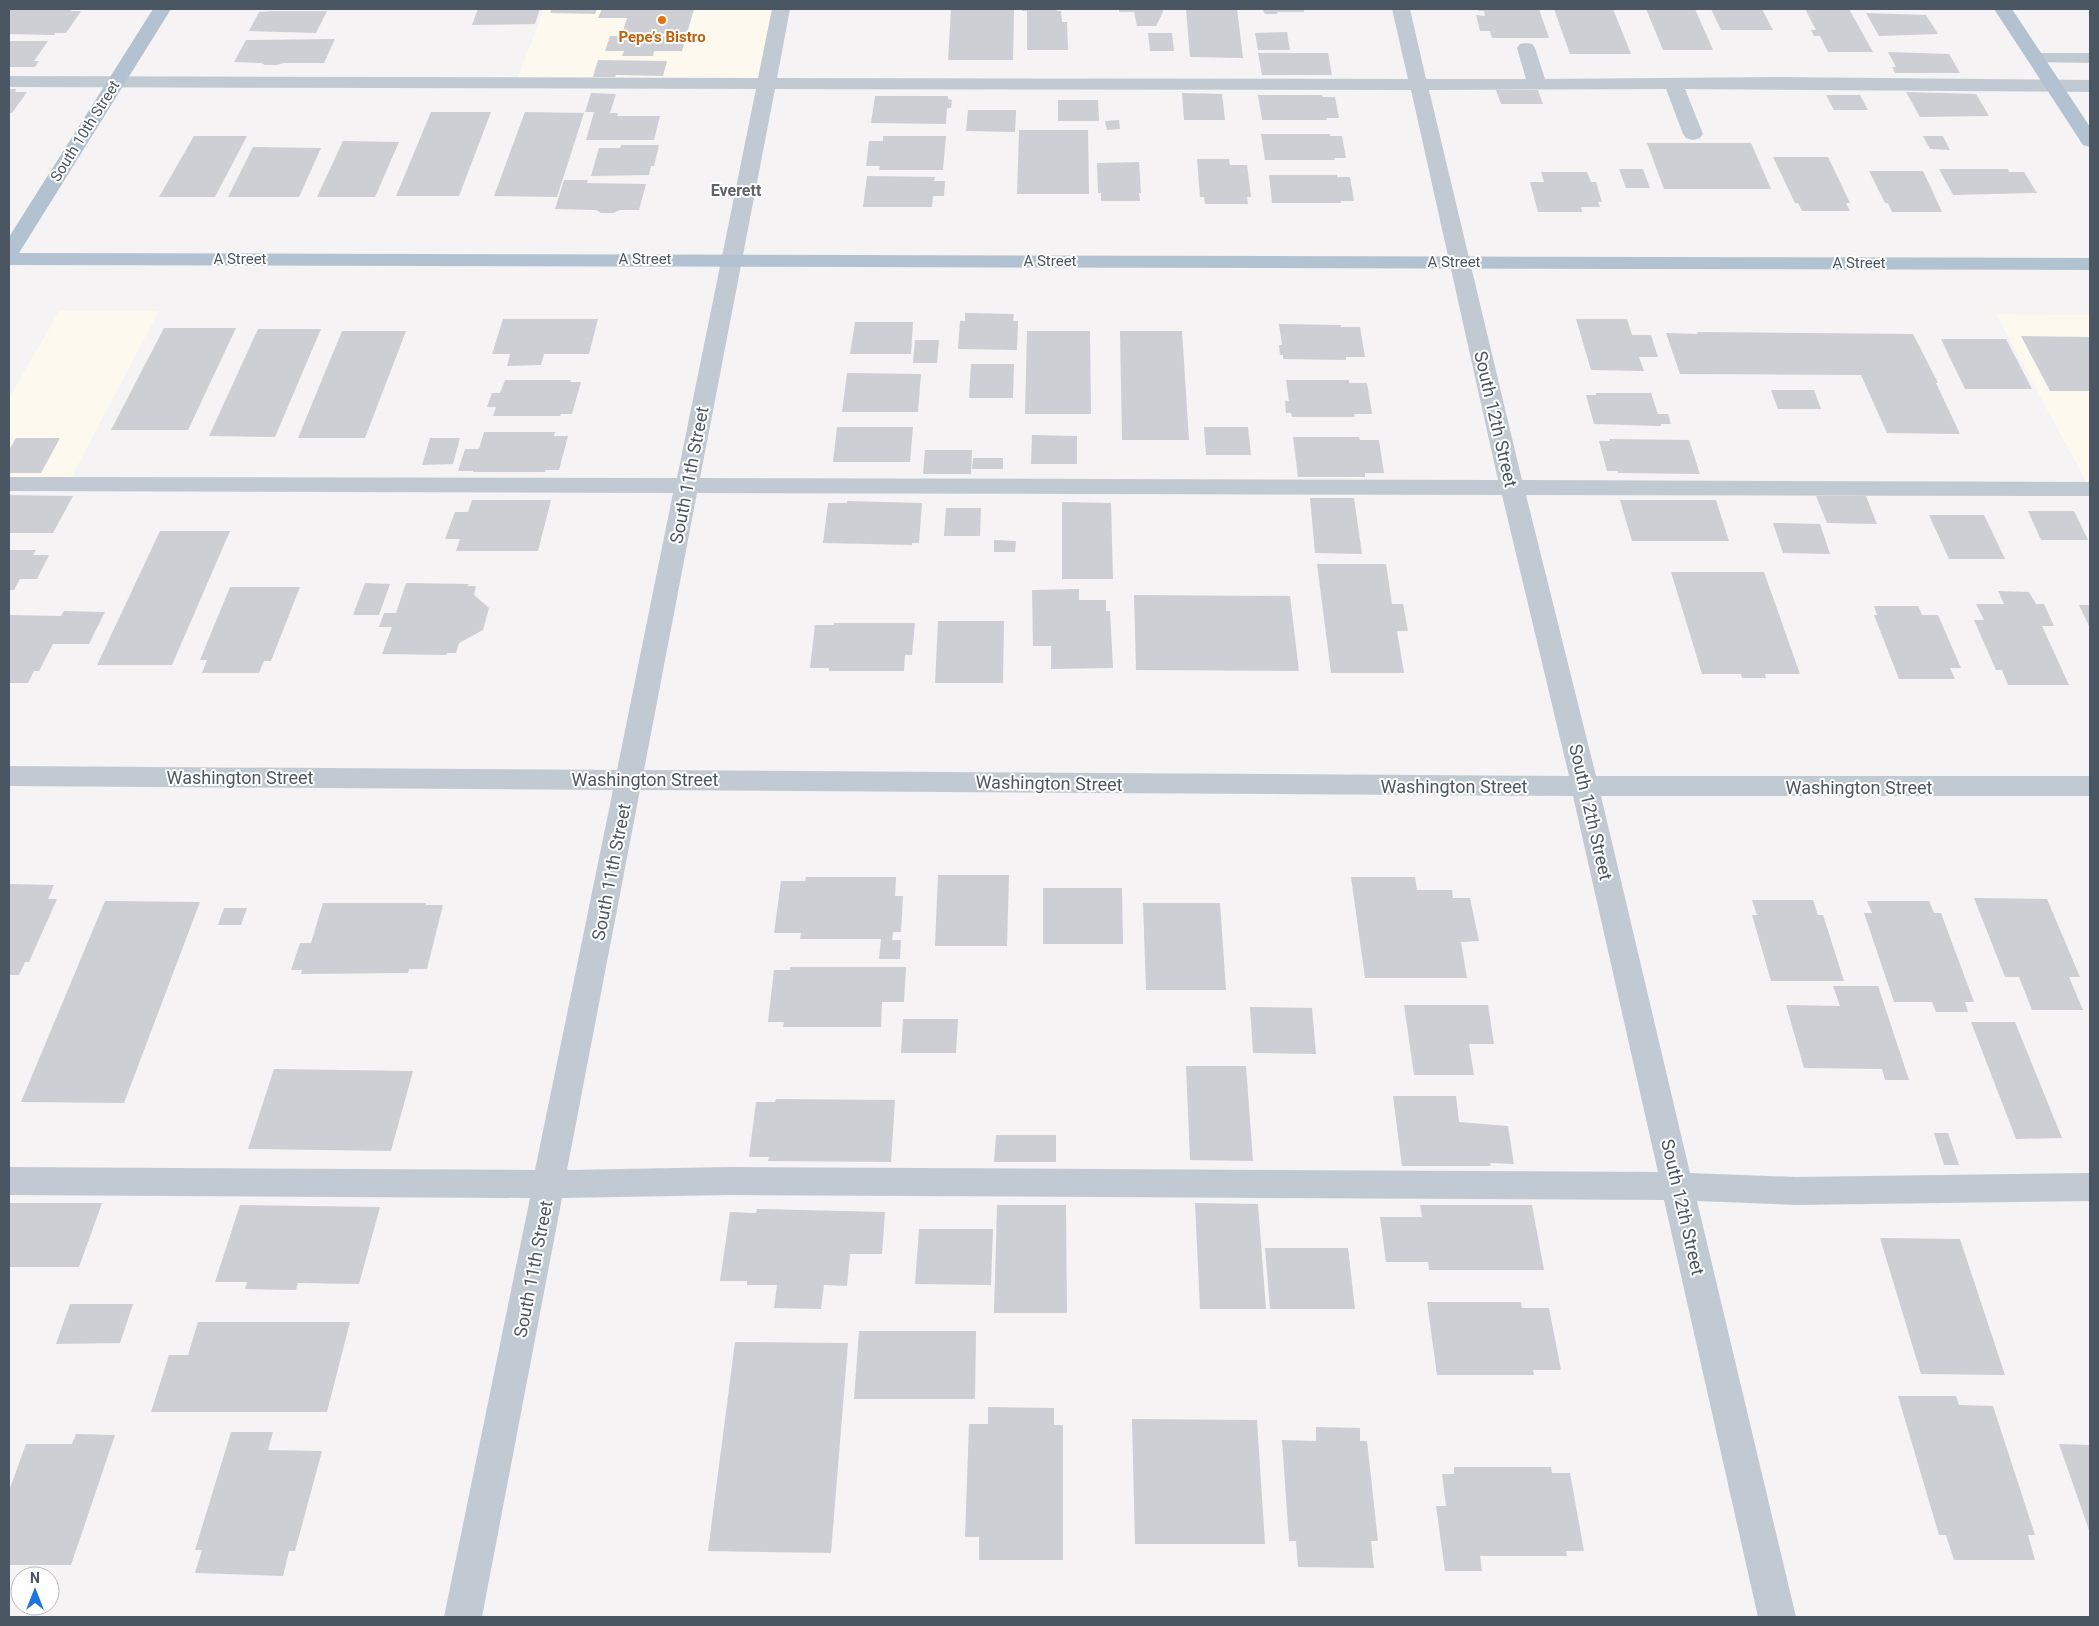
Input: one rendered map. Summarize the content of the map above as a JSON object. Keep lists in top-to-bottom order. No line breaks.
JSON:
{"streets":{"main road":["South 10th Street","A Street"],"street":["South 12th Street","South 11th Street","Washington Street"]},"crossings":[["A Street","South 12th Street"],["A Street","South 11th Street"],["South 12th Street","Washington Street"],["South 11th Street","Washington Street"]],"districts":["Everett"],"places":["Pepe’s Bistro"],"north":"top"}
